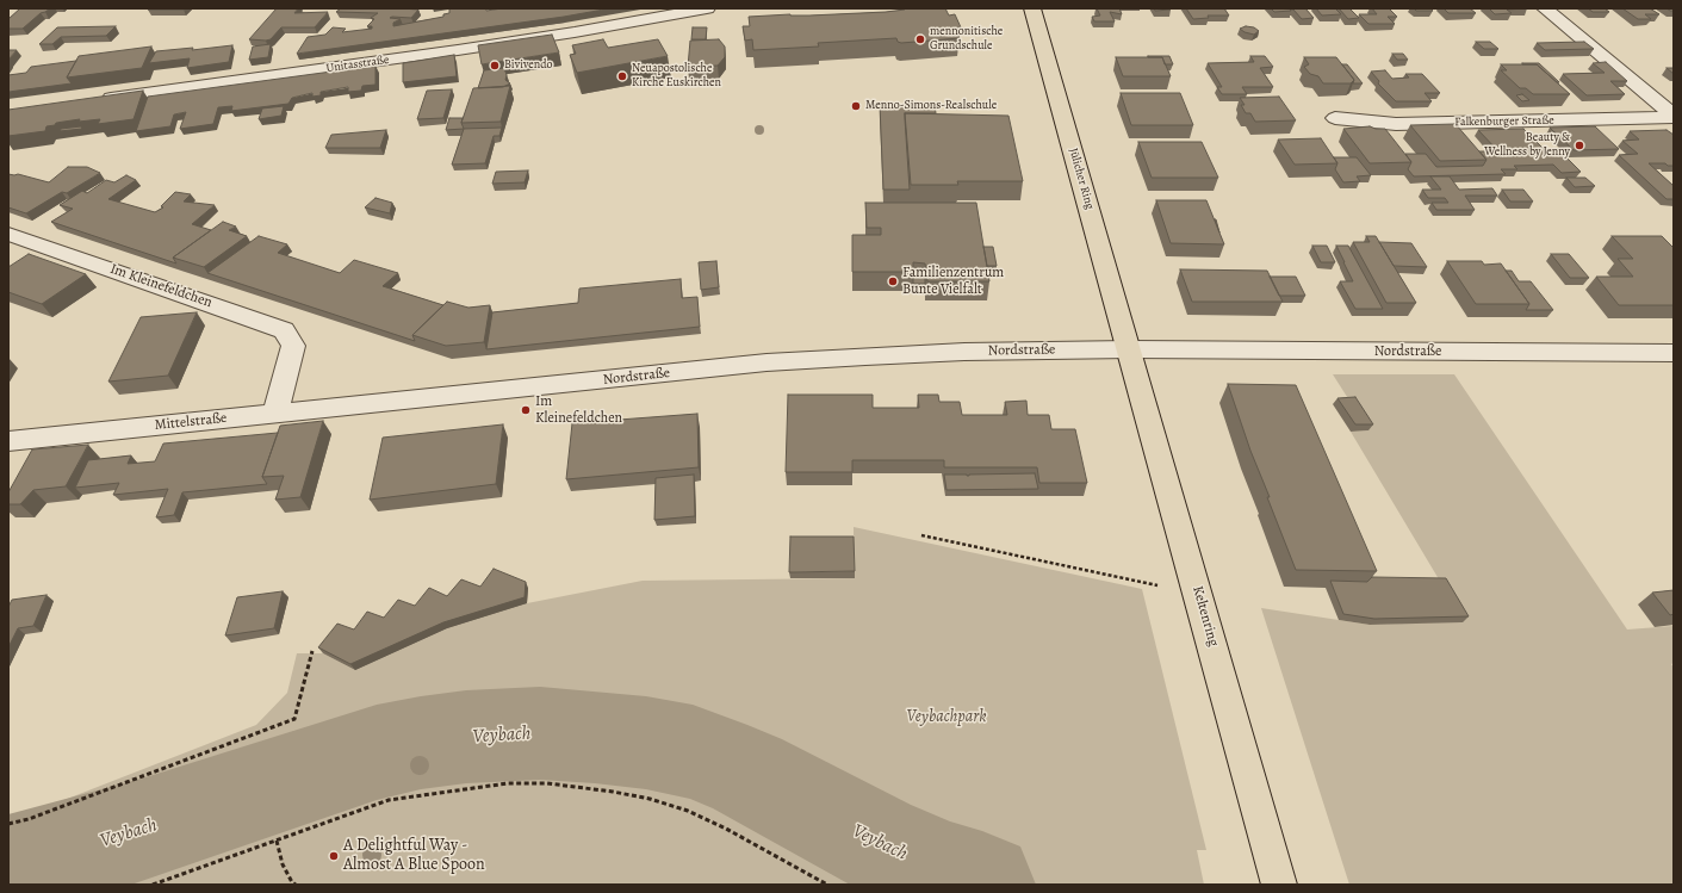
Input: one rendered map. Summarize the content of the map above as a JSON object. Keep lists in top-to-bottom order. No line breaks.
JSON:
{"streets":{"main road":["Jülicher Ring","Keltenring"],"street":["Unitasstraße","Falkenburger Straße","Im Kleinefeldchen","Nordstraße","Mittelstraße"]},"crossings":[["Jülicher Ring","Nordstraße"],["Jülicher Ring","Keltenring"],["Im Kleinefeldchen","Mittelstraße"],["Nordstraße","Mittelstraße"],["Nordstraße","Keltenring"]],"water":["Veybach"],"parks":["Veybachpark"],"places":["mennonitische Grundschule","Bivivendo","Neuapostolische Kirche Euskirchen","Menno-Simons-Realschule","Beauty & Wellness by Jenny","Familienzentrum Bunte Vielfalt","Im Kleinefeldchen","A Delightful Way - Almost A Blue Spoon"]}
